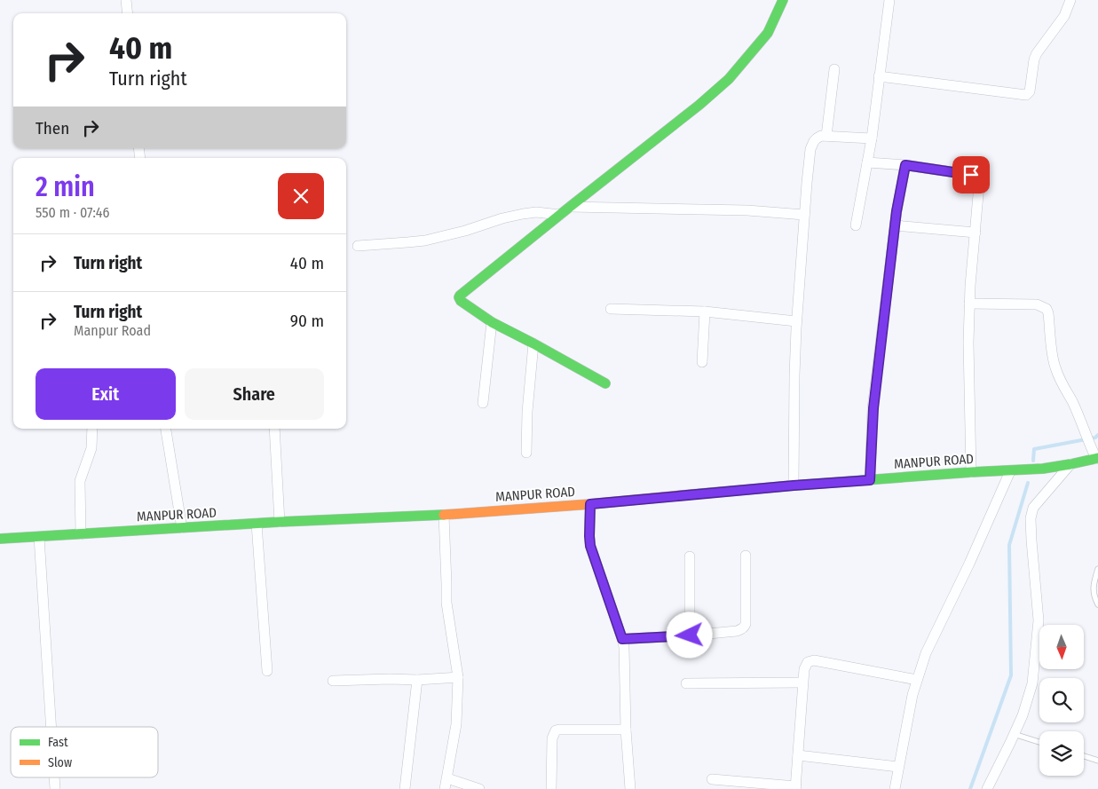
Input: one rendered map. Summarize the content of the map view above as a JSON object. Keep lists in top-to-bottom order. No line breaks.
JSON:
{"streets":{"main road":["MANPUR ROAD"]},"legend":["Fast","Slow"],"north":"bottom","page":{"turn":["40 m","Turn right"],"then":"Then","heading":["2 min","550 m · 07:46"],"list":[{"name":"Turn right","value":"40 m"},{"name":"Turn right","note":"Manpur Road","value":"90 m"}],"buttons":["Exit","Share"]}}
